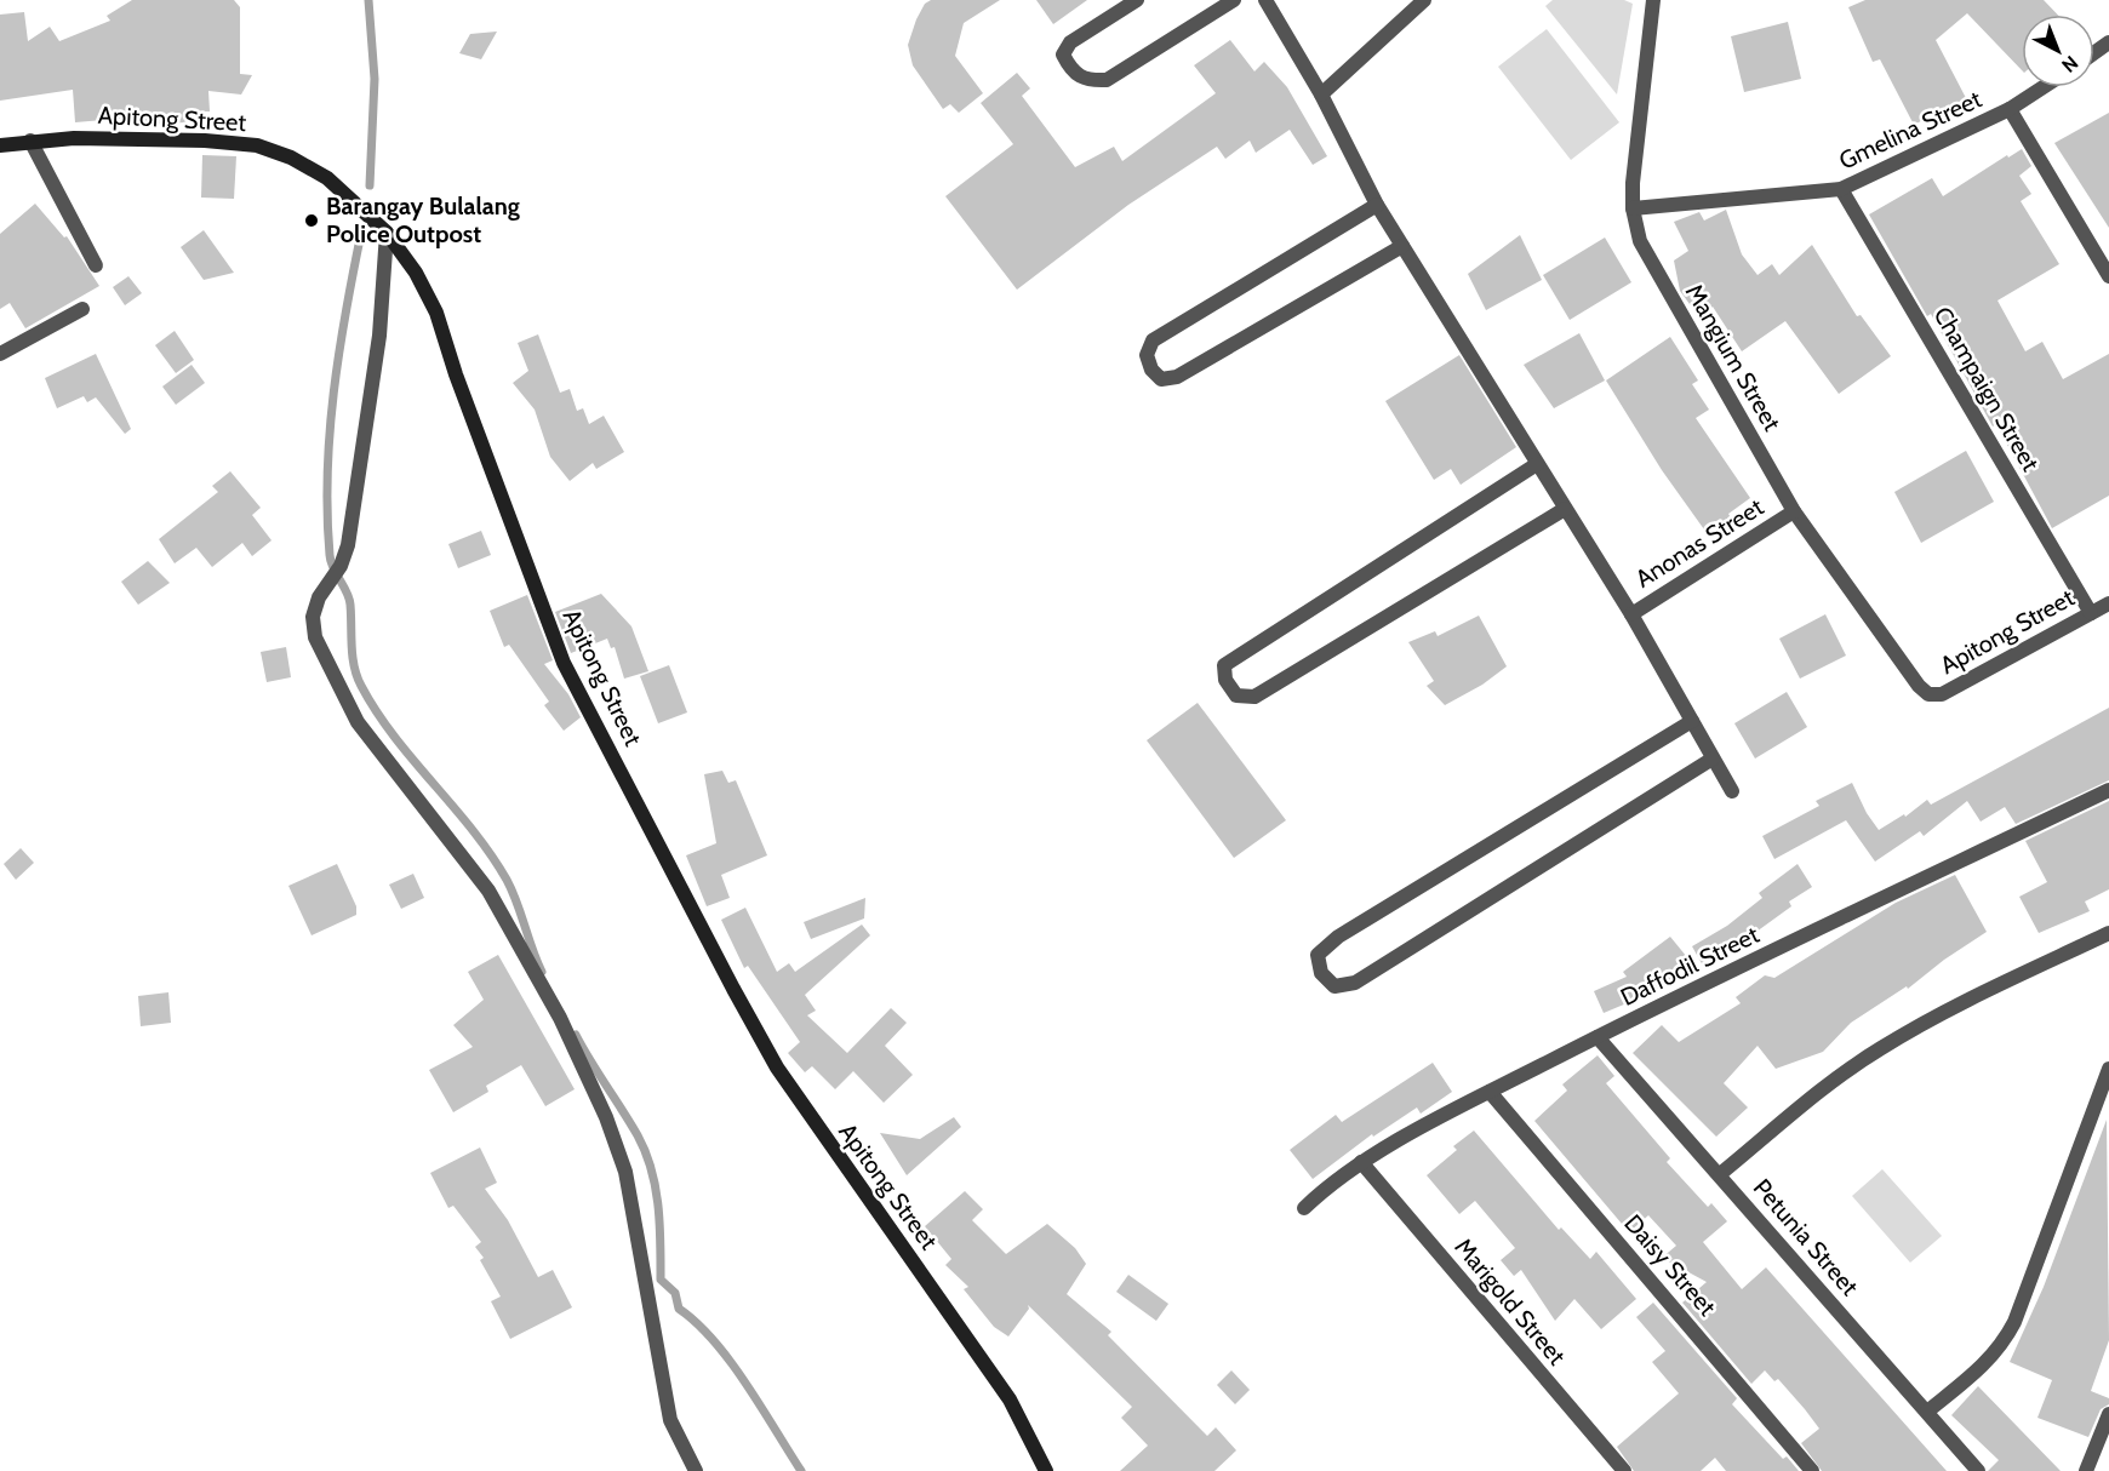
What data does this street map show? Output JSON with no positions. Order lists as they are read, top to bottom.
{
  "streets": {
    "street": [
      "Apitong Street",
      "Gmelina Street",
      "Mangium Street",
      "Champaign Street",
      "Anonas Street",
      "Daffodil Street",
      "Petunia Street",
      "Daisy Street",
      "Marigold Street"
    ]
  },
  "crossings": [
    ["Apitong Street", "Mangium Street"],
    ["Apitong Street", "Champaign Street"],
    ["Gmelina Street", "Mangium Street"],
    ["Gmelina Street", "Champaign Street"],
    ["Mangium Street", "Anonas Street"],
    ["Daffodil Street", "Petunia Street"],
    ["Daffodil Street", "Daisy Street"],
    ["Daffodil Street", "Marigold Street"]
  ],
  "places": ["Barangay Bulalang Police Outpost"],
  "north": "bottom right"
}
